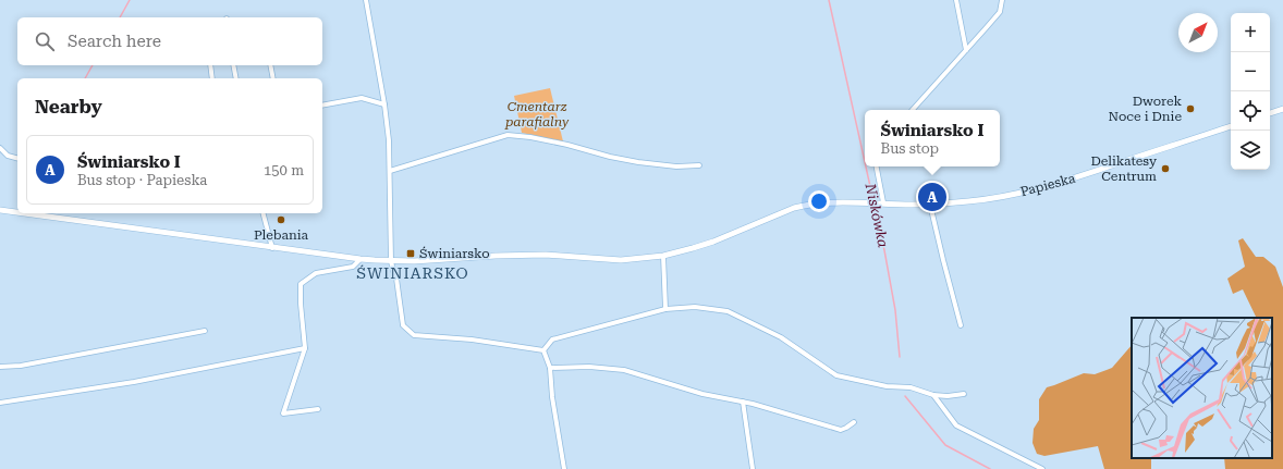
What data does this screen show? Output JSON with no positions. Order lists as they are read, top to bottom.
{
  "streets": {
    "street": ["Papieska"]
  },
  "districts": ["ŚWINIARSKO"],
  "water": ["Niskówka"],
  "parks": ["Cmentarz parafialny"],
  "places": {
    "other": ["Dworek Noce i Dnie", "Delikatesy Centrum", "Plebania"],
    "transit": ["Świniarsko"]
  },
  "north": "top right",
  "page": {
    "map_buttons": ["+", "−"],
    "search": "Search here",
    "heading": "Nearby",
    "popup": ["Świniarsko I", "Bus stop"],
    "list": [
      {
        "mark": "A",
        "name": "Świniarsko I",
        "note": "Bus stop · Papieska",
        "value": "150 m"
      }
    ],
    "pins": "A"
  }
}
